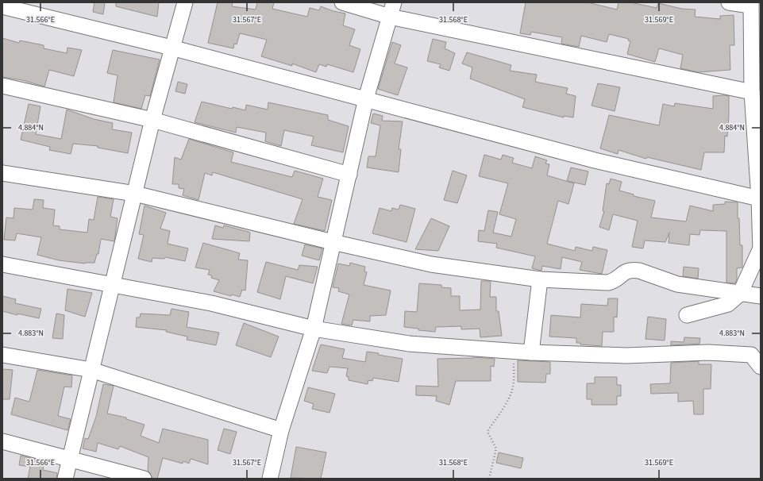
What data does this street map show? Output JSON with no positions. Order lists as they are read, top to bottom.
{
  "coordinates": [
    "31.566°E",
    "31.567°E",
    "31.568°E",
    "31.569°E",
    "4.884°N",
    "4.883°N"
  ]
}
